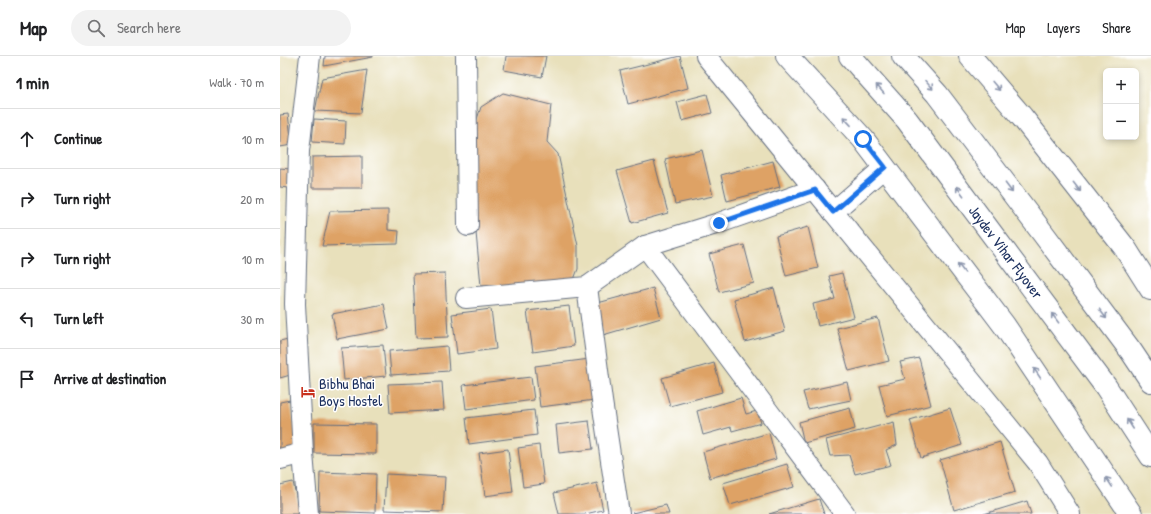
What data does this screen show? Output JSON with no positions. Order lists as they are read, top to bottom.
{
  "streets": {
    "main road": ["Jaydev Vihar Flyover"]
  },
  "places": {
    "hotel": ["Bibhu Bhai Boys Hostel"]
  },
  "page": {
    "header": "Map",
    "search": "Search here",
    "nav": ["Map", "Layers", "Share"],
    "heading": ["1 min", "Walk · 70 m"],
    "map_buttons": ["+", "−"],
    "list": [
      ["Continue", "10 m"],
      ["Turn right", "20 m"],
      ["Turn right", "10 m"],
      ["Turn left", "30 m"],
      "Arrive at destination"
    ]
  }
}
